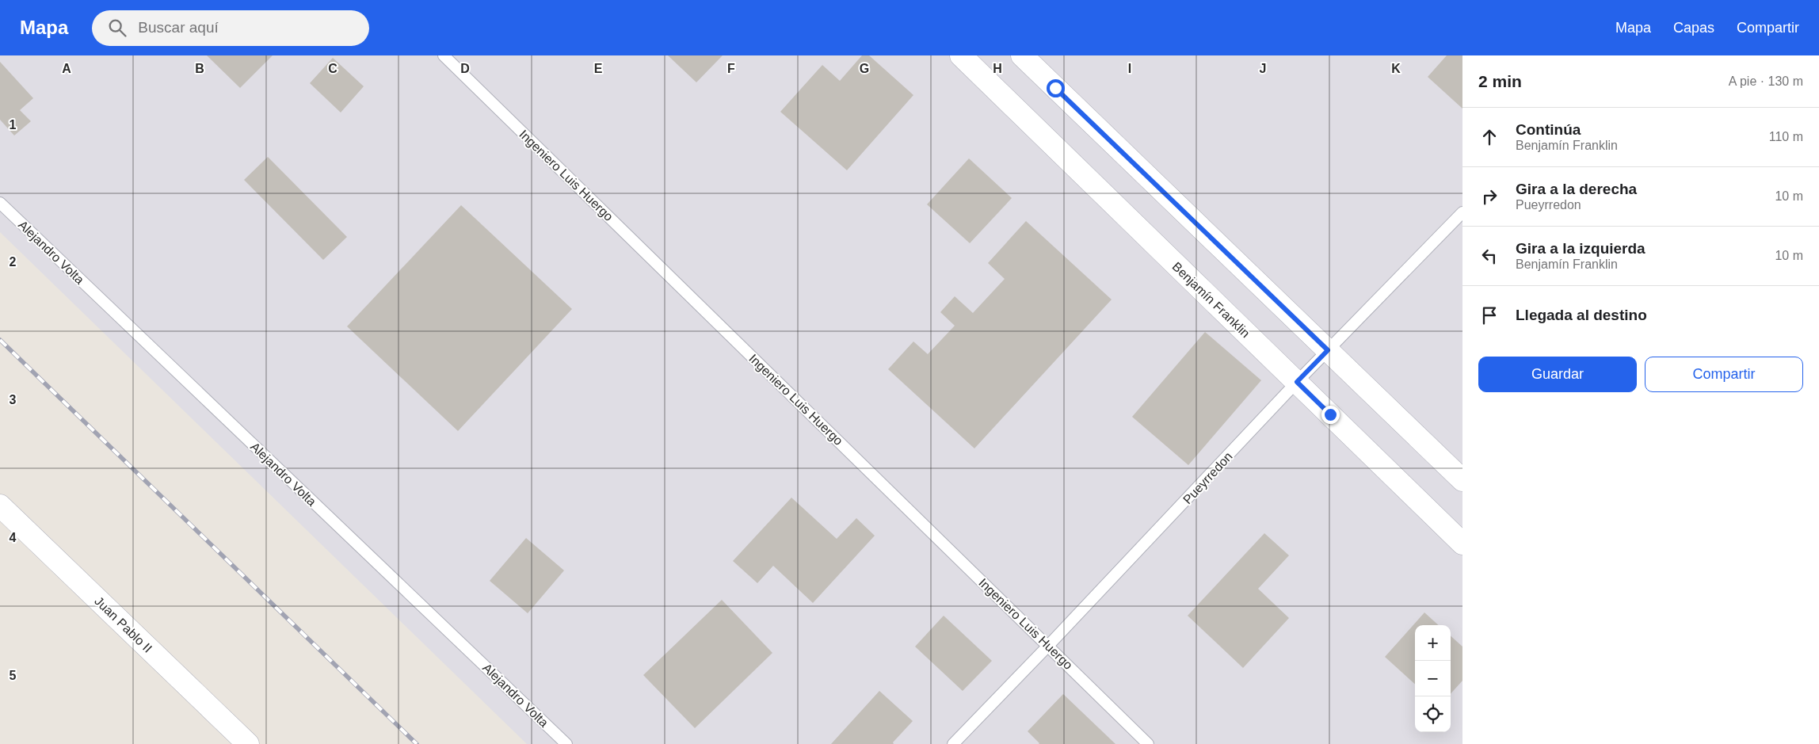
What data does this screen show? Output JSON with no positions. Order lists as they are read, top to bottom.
{
  "streets": {
    "street": ["Benjamín Franklin", "Juan Pablo II"],
    "lane": ["Ingeniero Luis Huergo", "Alejandro Volta", "Pueyrredon"]
  },
  "crossings": [
    ["Ingeniero Luis Huergo", "Pueyrredon"],
    ["Benjamín Franklin", "Pueyrredon"]
  ],
  "page": {
    "header": "Mapa",
    "search": "Buscar aquí",
    "nav": ["Mapa", "Capas", "Compartir"],
    "heading": ["2 min", "A pie · 130 m"],
    "list": [
      ["Continúa", "Benjamín Franklin", "110 m"],
      ["Gira a la derecha", "Pueyrredon", "10 m"],
      ["Gira a la izquierda", "Benjamín Franklin", "10 m"],
      "Llegada al destino"
    ],
    "buttons": ["Guardar", "Compartir"],
    "map_buttons": ["+", "−"]
  },
  "grid": {
    "columns": [
      "A",
      "B",
      "C",
      "D",
      "E",
      "F",
      "G",
      "H",
      "I",
      "J",
      "K"
    ],
    "rows": [
      "1",
      "2",
      "3",
      "4",
      "5"
    ]
  }
}
